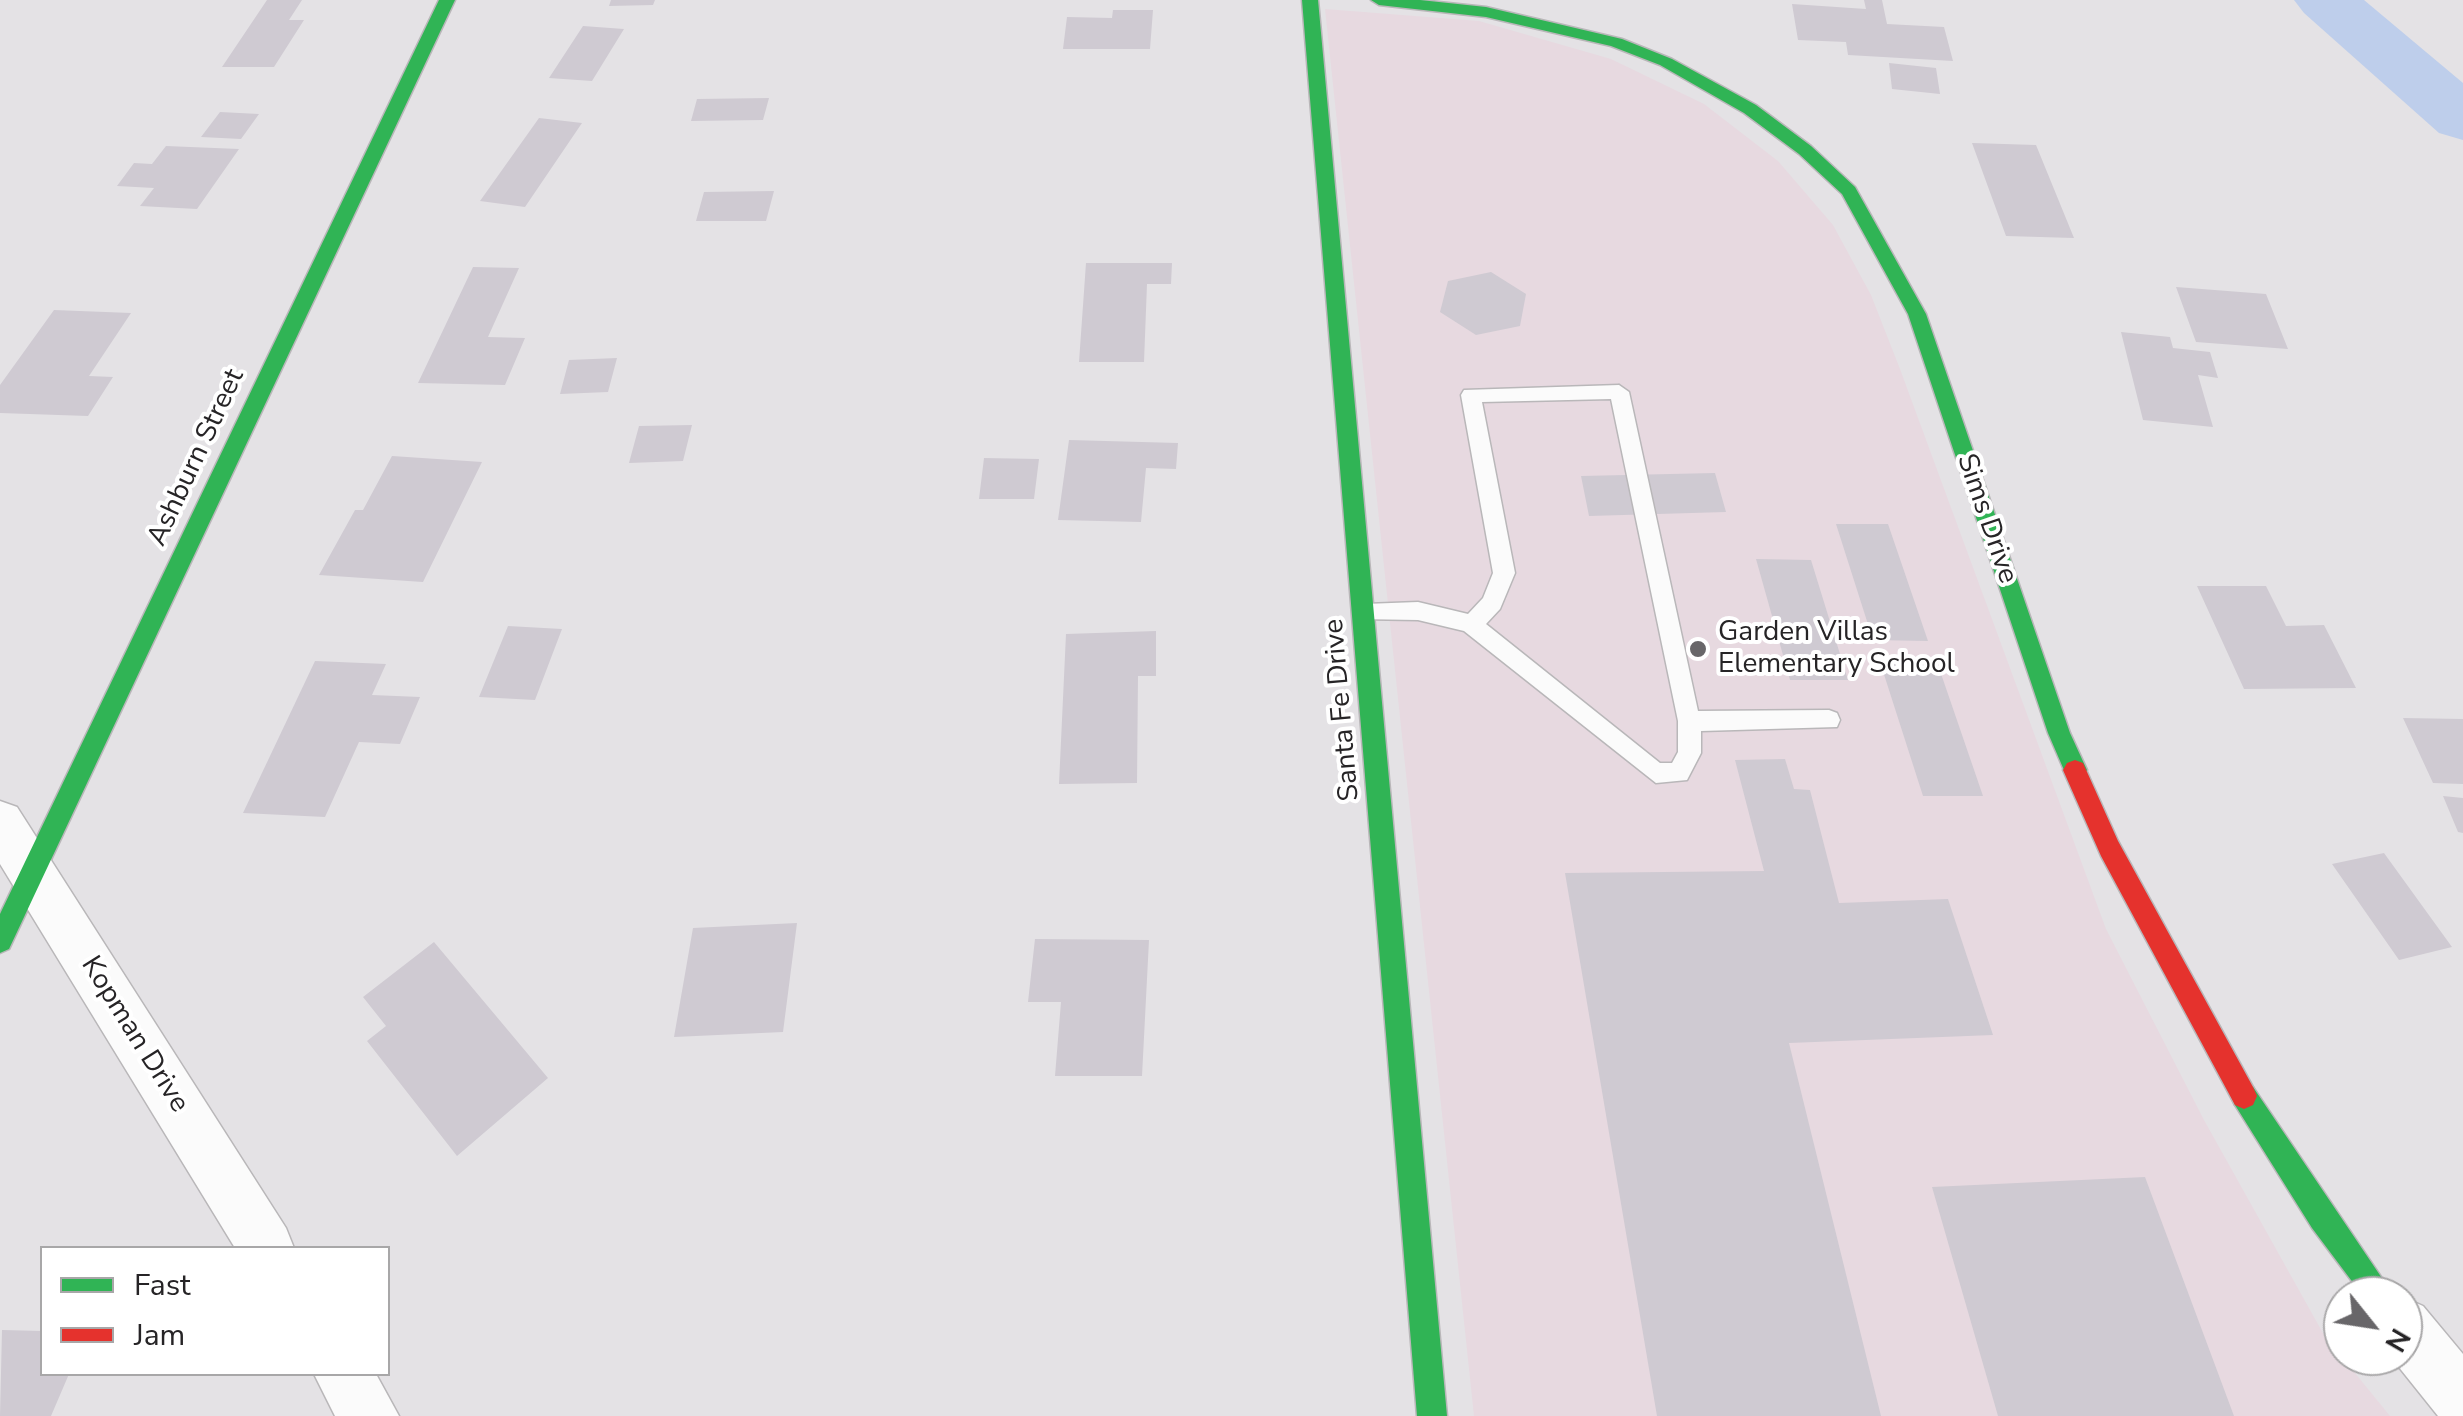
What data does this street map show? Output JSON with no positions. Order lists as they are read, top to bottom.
{
  "streets": {
    "street": [
      "Ashburn Street",
      "Sims Drive",
      "Santa Fe Drive",
      "Kopman Drive"
    ]
  },
  "crossings": [
    ["Ashburn Street", "Kopman Drive"]
  ],
  "places": ["Garden Villas Elementary School"],
  "legend": ["Fast", "Jam"],
  "north": "bottom right"
}
